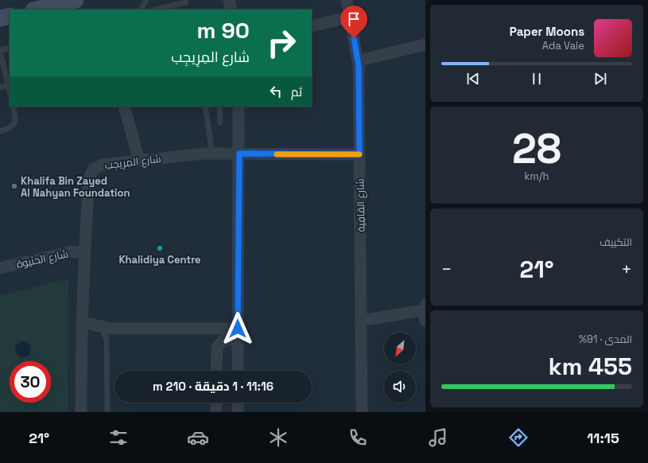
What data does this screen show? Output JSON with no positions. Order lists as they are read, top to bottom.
{
  "streets": {
    "street": ["شارع المِرِيجِب", "شارع القافِية", "شارع الحنَيوة"]
  },
  "crossings": [
    ["شارع المِرِيجِب", "شارع القافِية"],
    ["شارع المِرِيجِب", "شارع الحنَيوة"]
  ],
  "places": ["Khalifa Bin Zayed Al Nahyan Foundation", "Khalidiya Centre"],
  "north": "bottom left",
  "page": {
    "turn": ["90 m", "شارع المِرِيجِب"],
    "song": ["Paper Moons", "Ada Vale"],
    "then": "ثم",
    "tile": [
      ["28", "km/h"],
      "التكييف",
      ["المدى · 91%", "455 km"]
    ],
    "heat": ["−", "21°", "+"],
    "limit": "30",
    "trip": "11:16 · 1 دقيقة · 210 m",
    "tabs": ["11:15", "21°"]
  }
}
